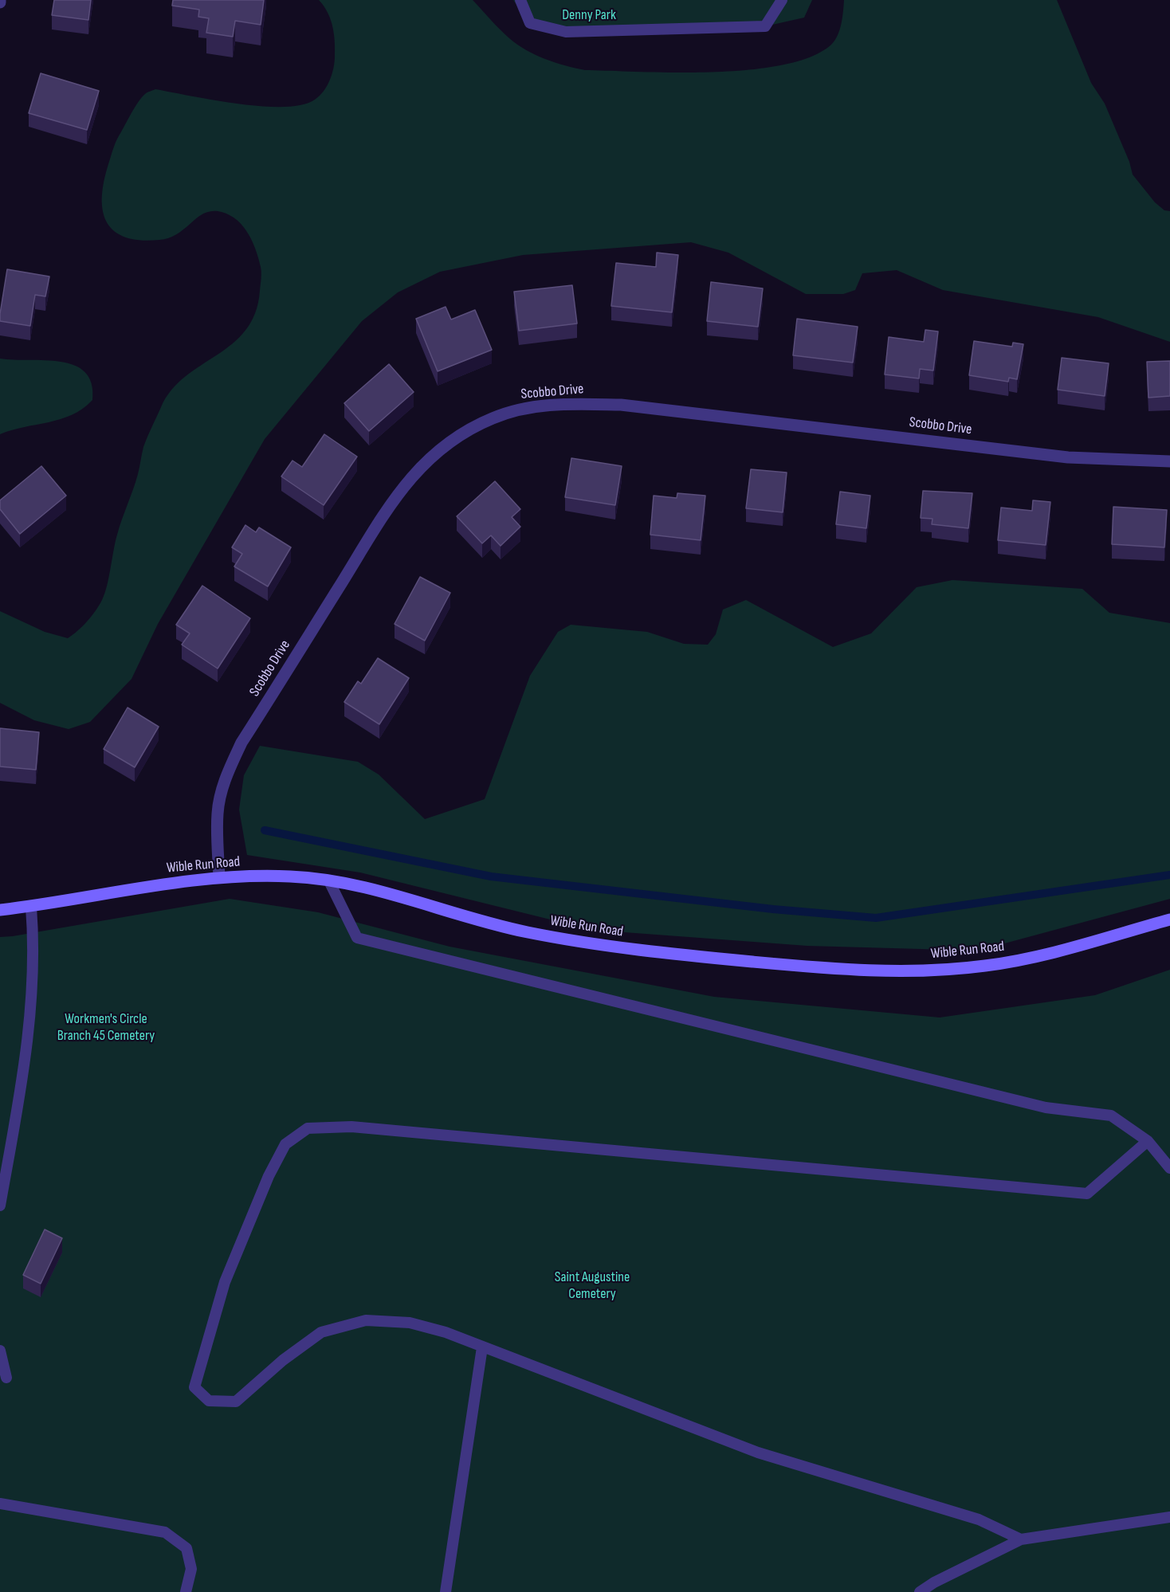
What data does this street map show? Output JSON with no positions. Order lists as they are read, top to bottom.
{
  "streets": {
    "street": ["Scobbo Drive", "Wible Run Road"]
  },
  "crossings": [
    ["Scobbo Drive", "Wible Run Road"]
  ],
  "parks": ["Denny Park", "Workmen's Circle Branch 45 Cemetery", "Saint Augustine Cemetery"]
}
